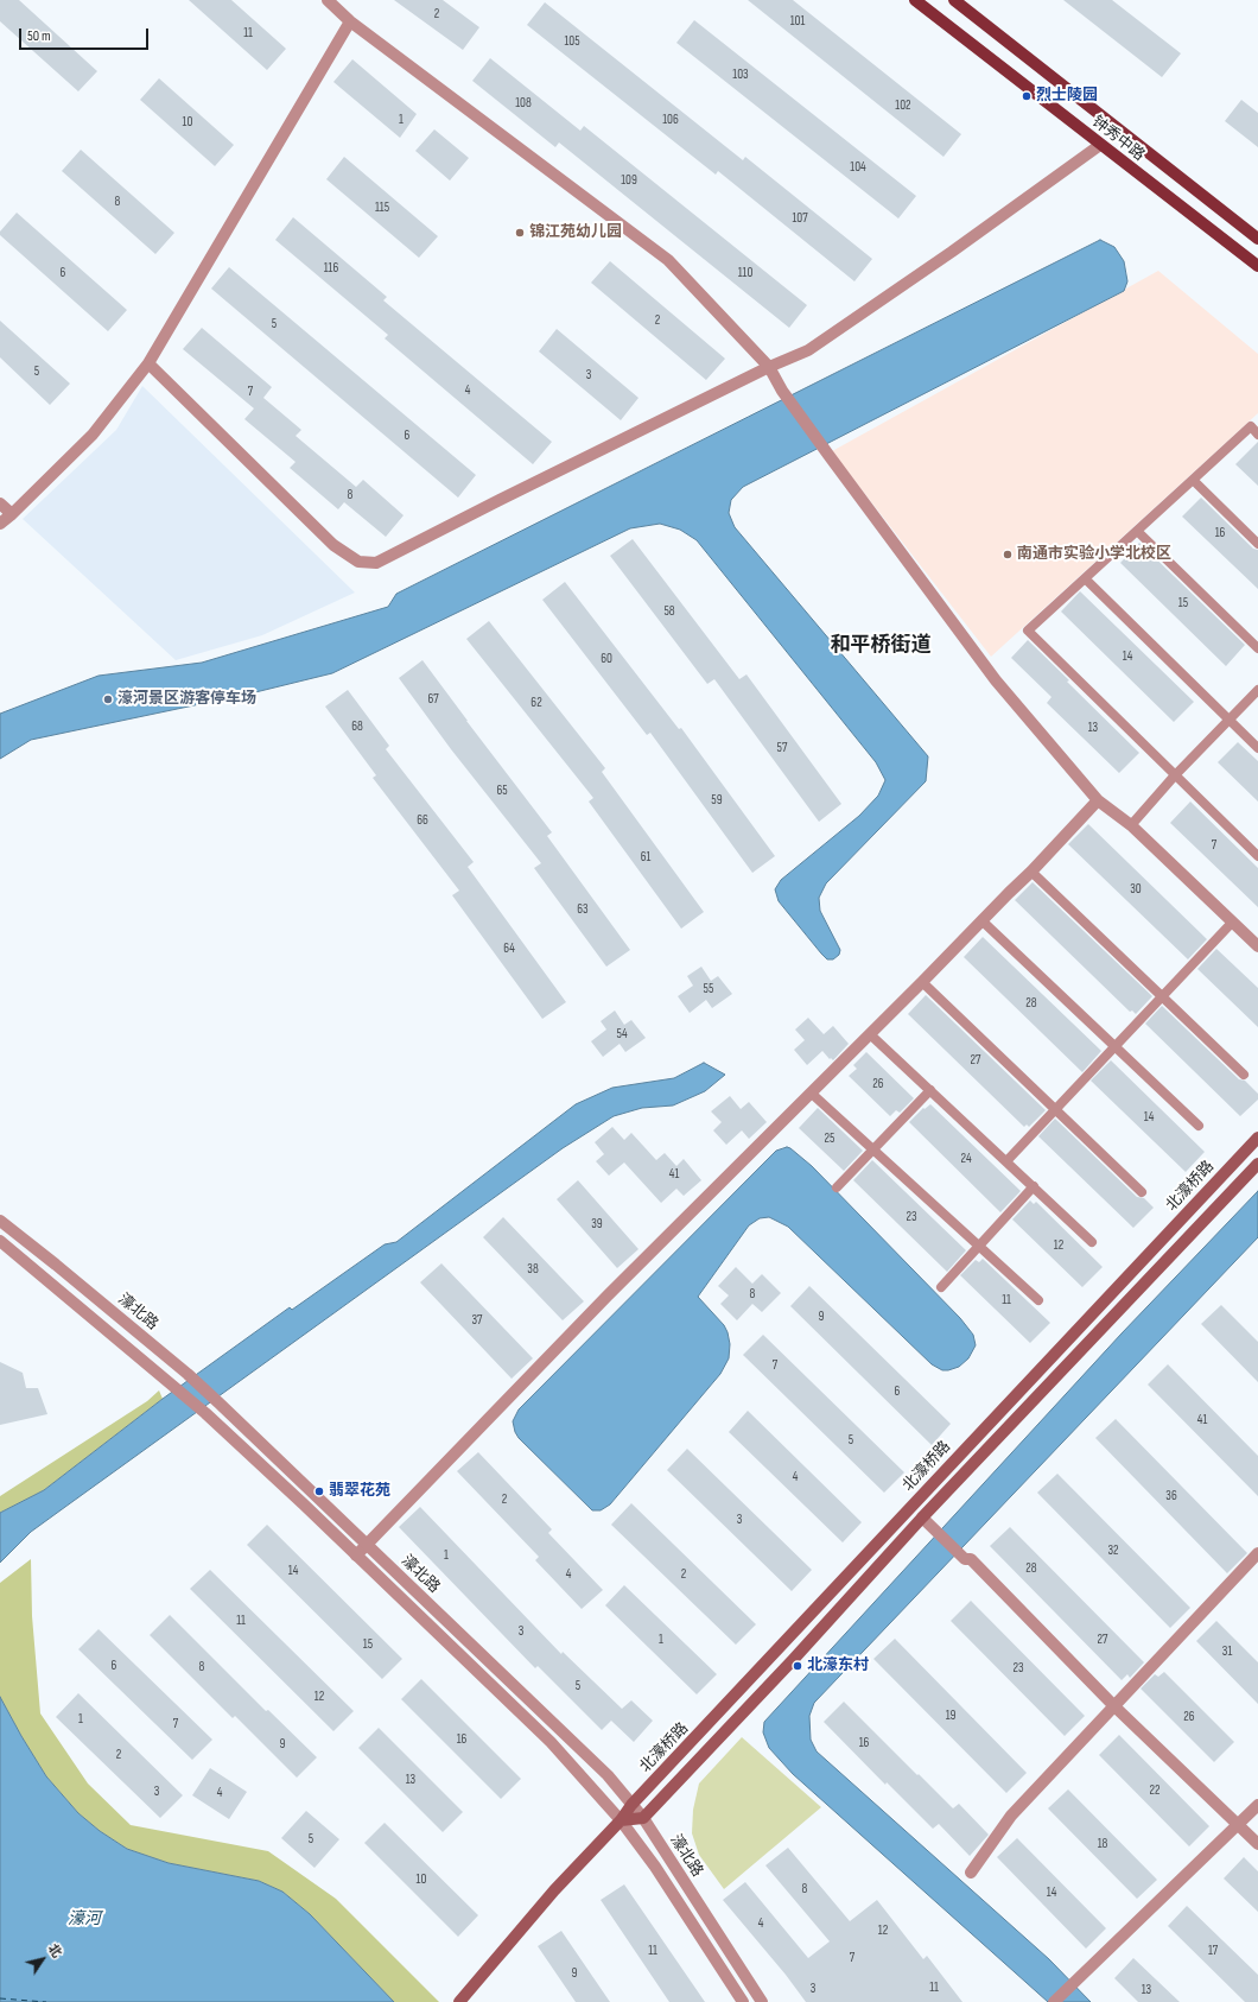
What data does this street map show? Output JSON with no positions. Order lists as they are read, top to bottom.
{
  "streets": {
    "main road": ["钟秀中路", "北濠桥路"],
    "street": ["濠北路"]
  },
  "crossings": [
    ["北濠桥路", "濠北路"]
  ],
  "districts": ["和平桥街道"],
  "water": ["濠河"],
  "places": [
    "烈士陵园",
    "锦江苑幼儿园",
    "南通市实验小学北校区",
    "濠河景区游客停车场",
    "翡翠花苑",
    "北濠东村"
  ],
  "house_numbers": [
    "2",
    "101",
    "11",
    "105",
    "103",
    "108",
    "102",
    "1",
    "106",
    "10",
    "104",
    "109",
    "8",
    "115",
    "107",
    "116",
    "6",
    "110",
    "2",
    "5",
    "5",
    "3",
    "4",
    "7",
    "6",
    "8",
    "16",
    "15",
    "58",
    "14",
    "60",
    "67",
    "62",
    "68",
    "13",
    "57",
    "65",
    "59",
    "66",
    "7",
    "61",
    "30",
    "63",
    "64",
    "55",
    "28",
    "54",
    "27",
    "26",
    "14",
    "25",
    "24",
    "41",
    "23",
    "39",
    "12",
    "38",
    "8",
    "11",
    "9",
    "37",
    "7",
    "6",
    "41",
    "5",
    "4",
    "36",
    "2",
    "3",
    "32",
    "1",
    "28",
    "14",
    "4",
    "2",
    "11",
    "3",
    "1",
    "27",
    "15",
    "31",
    "6",
    "8",
    "23",
    "5",
    "12",
    "19",
    "26",
    "1",
    "7",
    "16",
    "16",
    "9",
    "2",
    "13",
    "22",
    "3",
    "4",
    "5",
    "18",
    "10",
    "8",
    "14",
    "4",
    "12",
    "11",
    "17",
    "7",
    "9",
    "11",
    "3",
    "13"
  ],
  "scale_bar": "50 m",
  "north": "top right"
}
